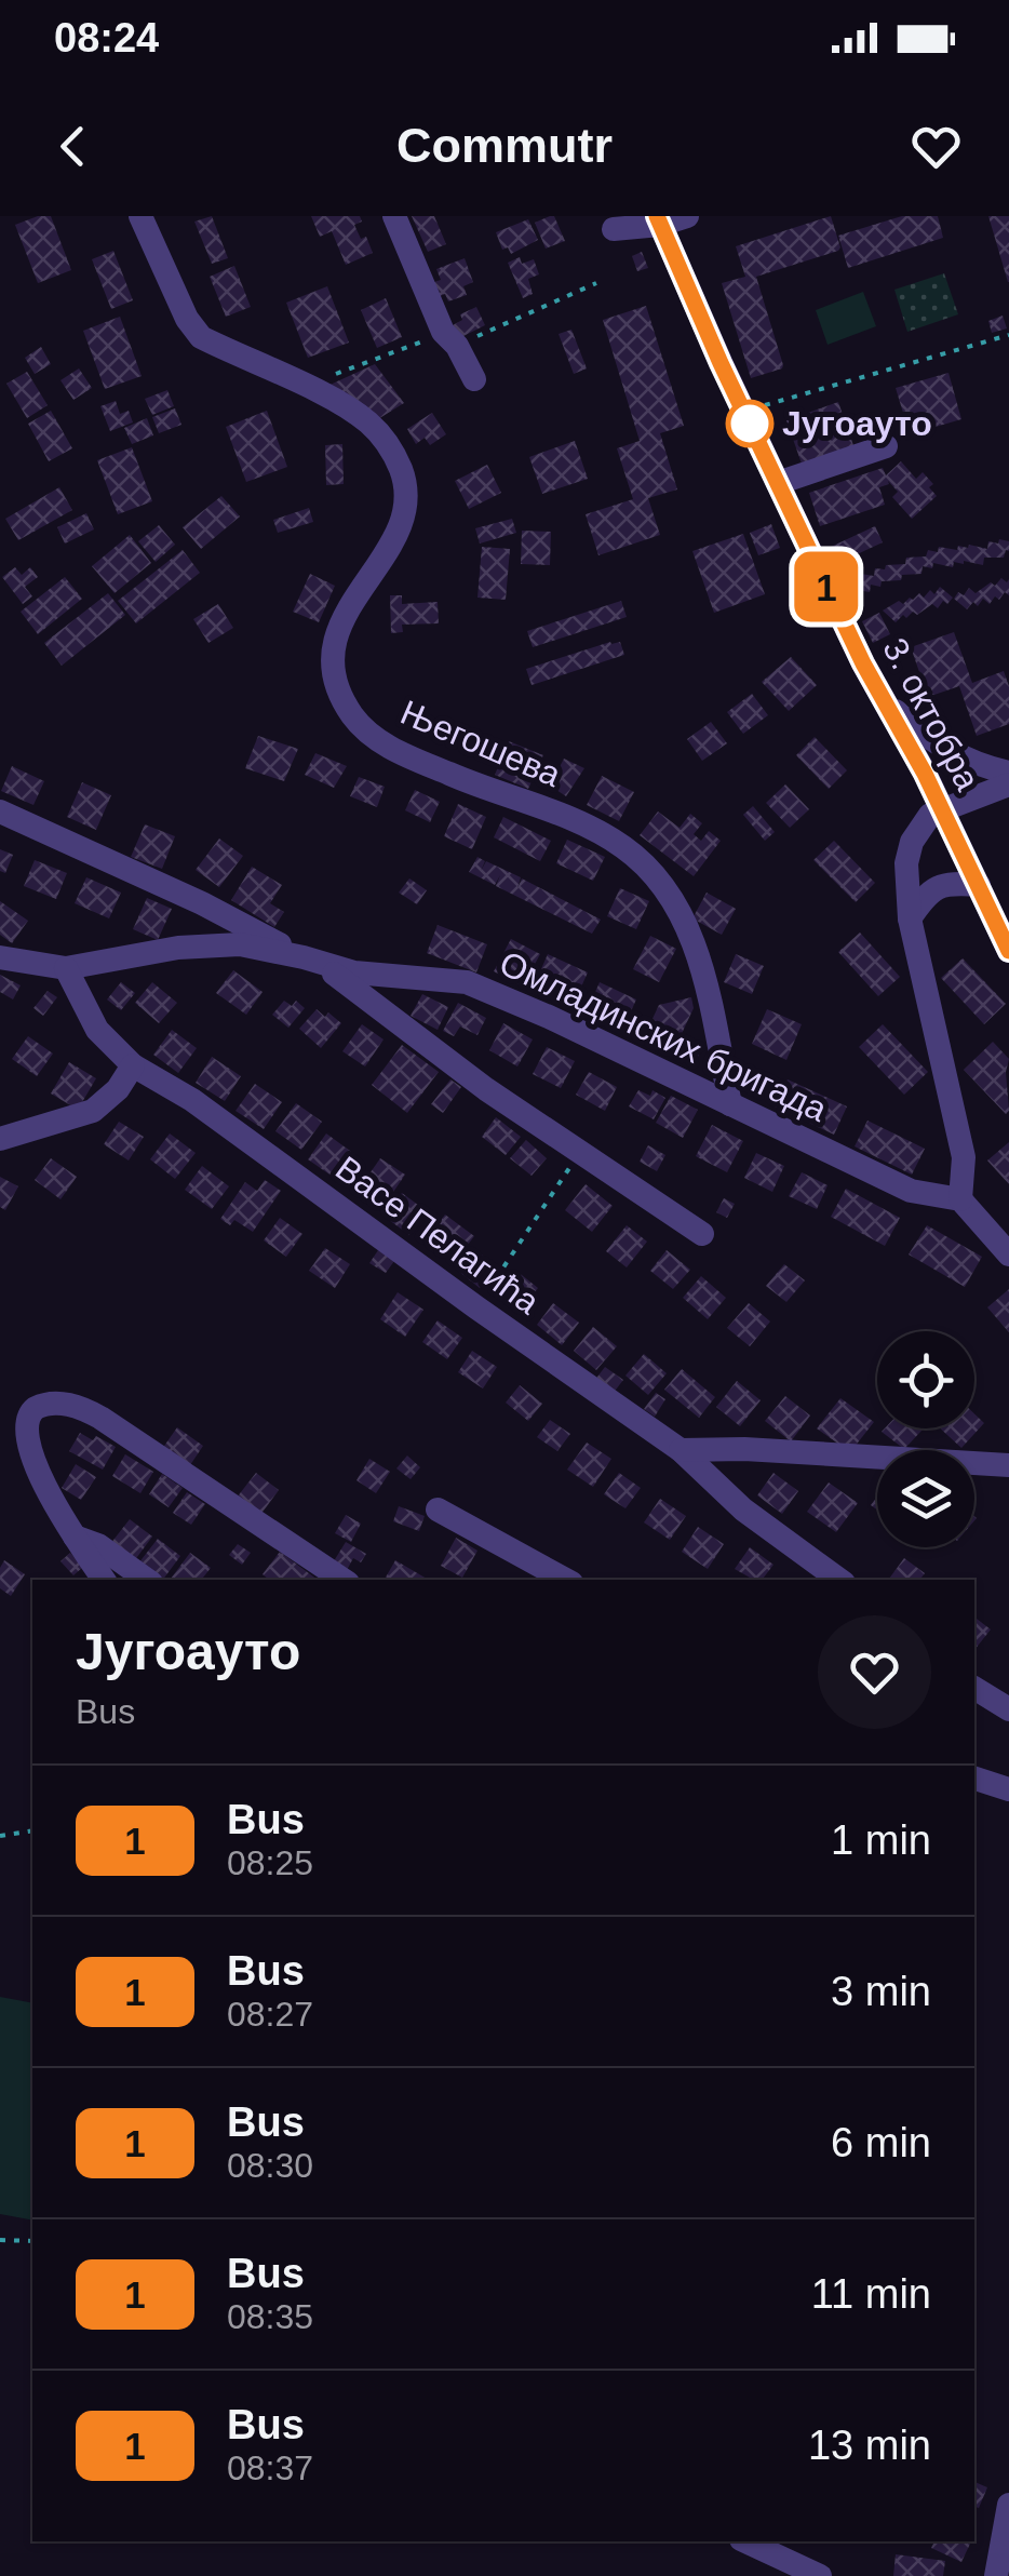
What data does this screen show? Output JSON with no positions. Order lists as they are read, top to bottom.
{
  "streets": {
    "street": [
      "3. октобра",
      "Његошева",
      "Омладинских бригада",
      "Васе Пелагића"
    ]
  },
  "crossings": [
    ["Његошева", "Омладинских бригада"],
    ["Омладинских бригада", "Васе Пелагића"]
  ],
  "places": ["Југоауто"],
  "lines": ["bus line 1"],
  "page": {
    "status": "08:24",
    "header": "Commutr",
    "on_map": "1",
    "heading": ["Југоауто", "Bus"],
    "list": [
      {
        "mark": "1",
        "name": "Bus",
        "note": "08:25",
        "value": "1 min"
      },
      {
        "mark": "1",
        "name": "Bus",
        "note": "08:27",
        "value": "3 min"
      },
      {
        "mark": "1",
        "name": "Bus",
        "note": "08:30",
        "value": "6 min"
      },
      {
        "mark": "1",
        "name": "Bus",
        "note": "08:35",
        "value": "11 min"
      },
      {
        "mark": "1",
        "name": "Bus",
        "note": "08:37",
        "value": "13 min"
      }
    ]
  }
}
